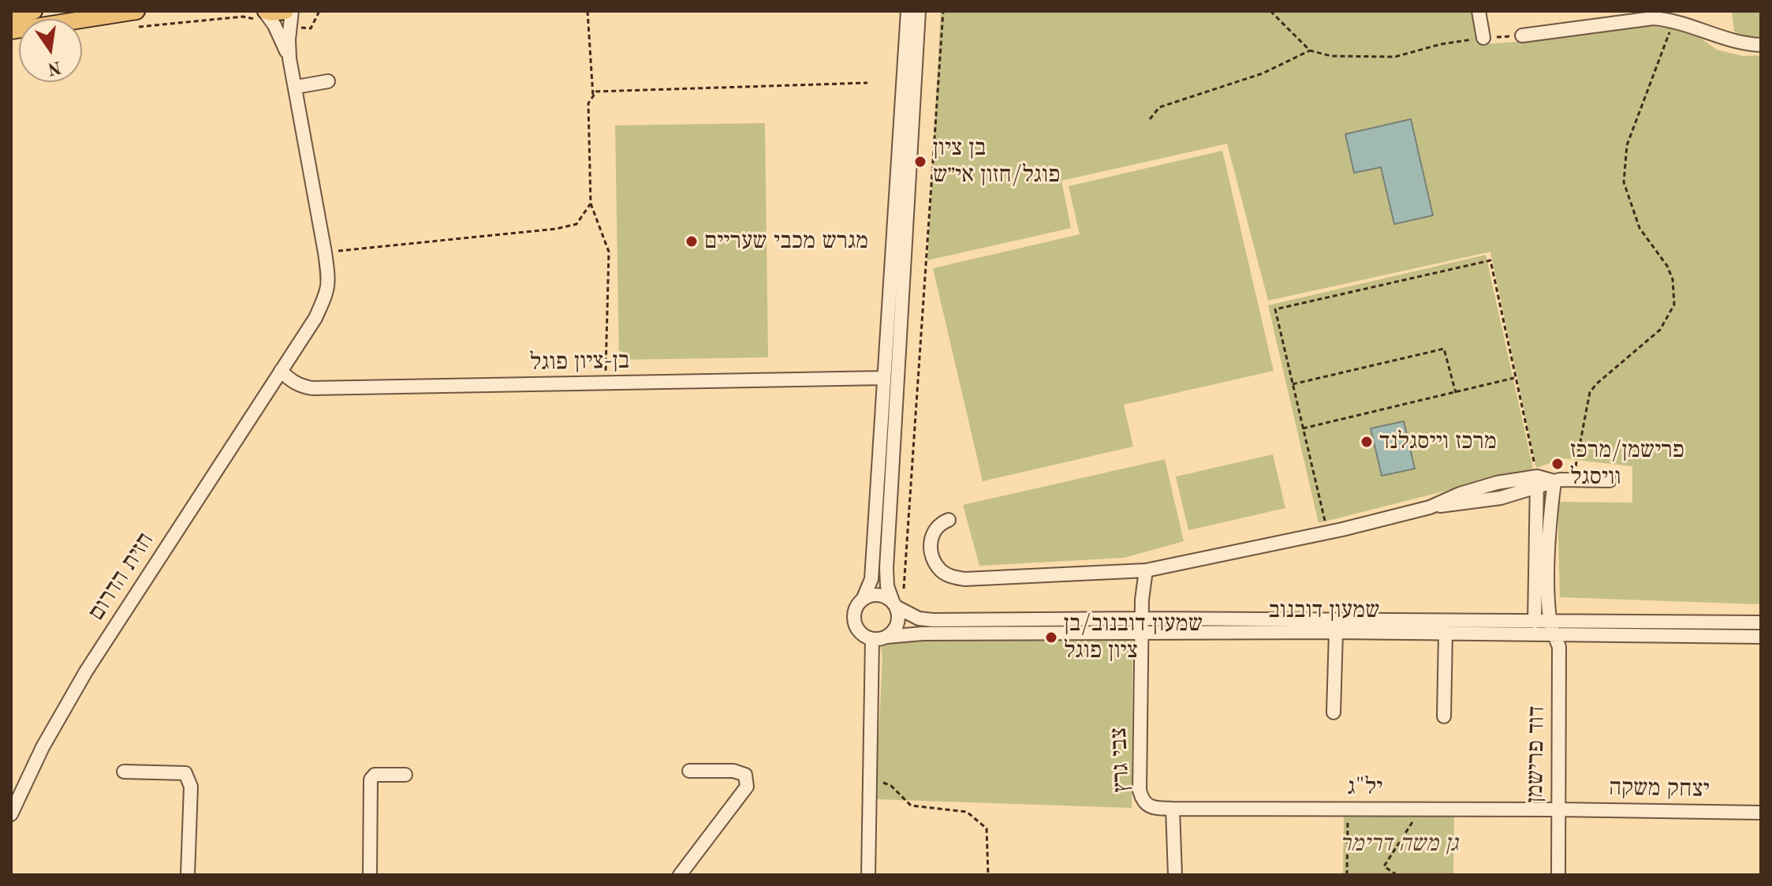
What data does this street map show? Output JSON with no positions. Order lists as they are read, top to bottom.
{
  "streets": {
    "street": [
      "בן-ציון פוגל",
      "חזית הדרום",
      "שמעון דובנוב",
      "דוד פרישמן",
      "צבי גרץ",
      "יל\"ג",
      "יצחק משקה"
    ]
  },
  "crossings": [
    ["בן-ציון פוגל", "חזית הדרום"],
    ["שמעון דובנוב", "דוד פרישמן"],
    ["שמעון דובנוב", "צבי גרץ"],
    ["דוד פרישמן", "יל\"ג"],
    ["דוד פרישמן", "יצחק משקה"],
    ["צבי גרץ", "יל\"ג"],
    ["יל\"ג", "יצחק משקה"]
  ],
  "parks": ["גן משה דרימר"],
  "places": [
    "בן ציון פוגל/חזון אי״ש",
    "מגרש מכבי שעריים",
    "מרכז וייסגלנד",
    "פרישמן/מרכז וויסגל",
    "שמעון דובנוב/בן ציון פוגל"
  ],
  "north": "bottom"
}
